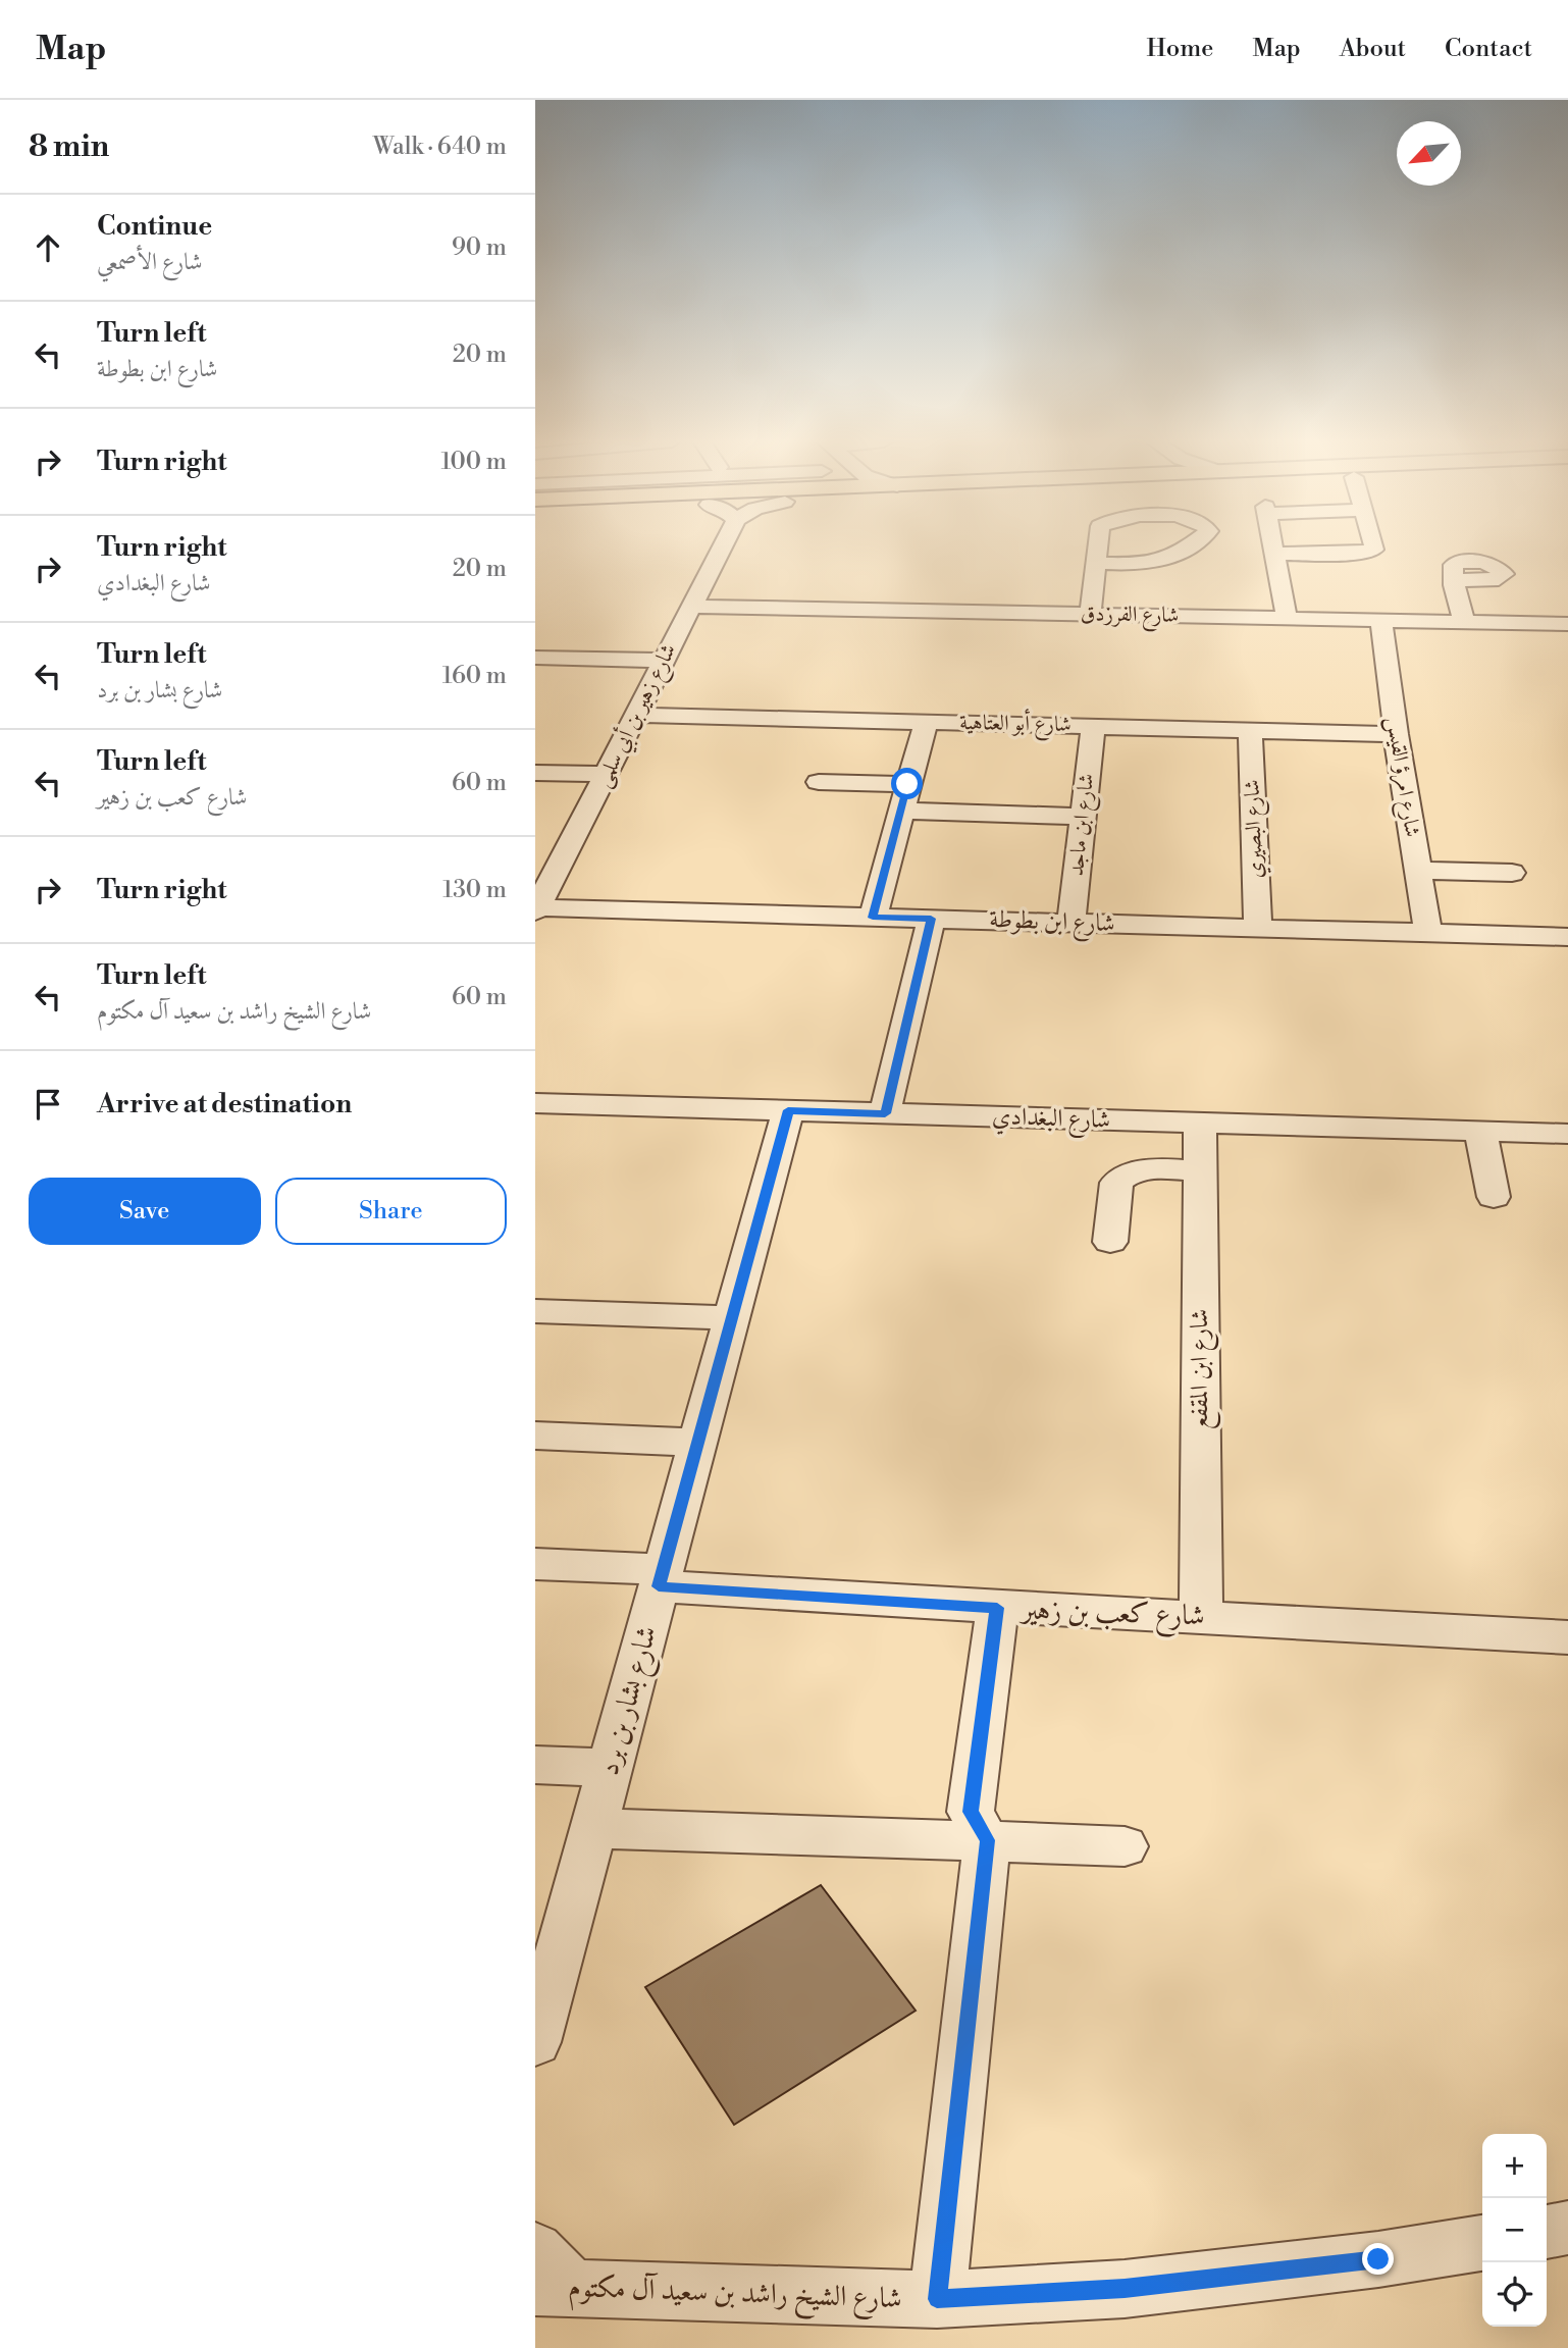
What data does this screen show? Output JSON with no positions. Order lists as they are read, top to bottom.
{
  "streets": {
    "street": [
      "شارع الفرزدق",
      "شارع زهير بن أبي سلمى",
      "شارع أبو العتاهية",
      "شارع امرؤ القيس",
      "شارع ابن ماجد",
      "شارع البصيري",
      "شارع ابن بطوطة",
      "شارع البغدادي",
      "شارع ابن المقفع",
      "شارع كعب بن زهير",
      "شارع بشار بن برد",
      "شارع الشيخ راشد بن سعيد آل مكتوم"
    ]
  },
  "crossings": [
    ["شارع الفرزدق", "شارع زهير بن أبي سلمى"],
    ["شارع الفرزدق", "شارع امرؤ القيس"],
    ["شارع زهير بن أبي سلمى", "شارع أبو العتاهية"],
    ["شارع زهير بن أبي سلمى", "شارع ابن بطوطة"],
    ["شارع أبو العتاهية", "شارع امرؤ القيس"],
    ["شارع أبو العتاهية", "شارع ابن ماجد"],
    ["شارع أبو العتاهية", "شارع البصيري"],
    ["شارع امرؤ القيس", "شارع ابن بطوطة"],
    ["شارع ابن ماجد", "شارع ابن بطوطة"],
    ["شارع البصيري", "شارع ابن بطوطة"],
    ["شارع البغدادي", "شارع ابن المقفع"],
    ["شارع البغدادي", "شارع بشار بن برد"],
    ["شارع ابن المقفع", "شارع كعب بن زهير"],
    ["شارع كعب بن زهير", "شارع بشار بن برد"]
  ],
  "north": "bottom left",
  "page": {
    "header": "Map",
    "nav": [
      "Home",
      "Map",
      "About",
      "Contact"
    ],
    "heading": ["8 min", "Walk · 640 m"],
    "list": [
      ["Continue", "شارع الأصمعي", "90 m"],
      ["Turn left", "شارع ابن بطوطة", "20 m"],
      ["Turn right", "100 m"],
      ["Turn right", "شارع البغدادي", "20 m"],
      ["Turn left", "شارع بشار بن برد", "160 m"],
      ["Turn left", "شارع كعب بن زهير", "60 m"],
      ["Turn right", "130 m"],
      ["Turn left", "شارع الشيخ راشد بن سعيد آل مكتوم", "60 m"],
      "Arrive at destination"
    ],
    "buttons": ["Save", "Share"],
    "map_buttons": ["+", "−"]
  }
}
